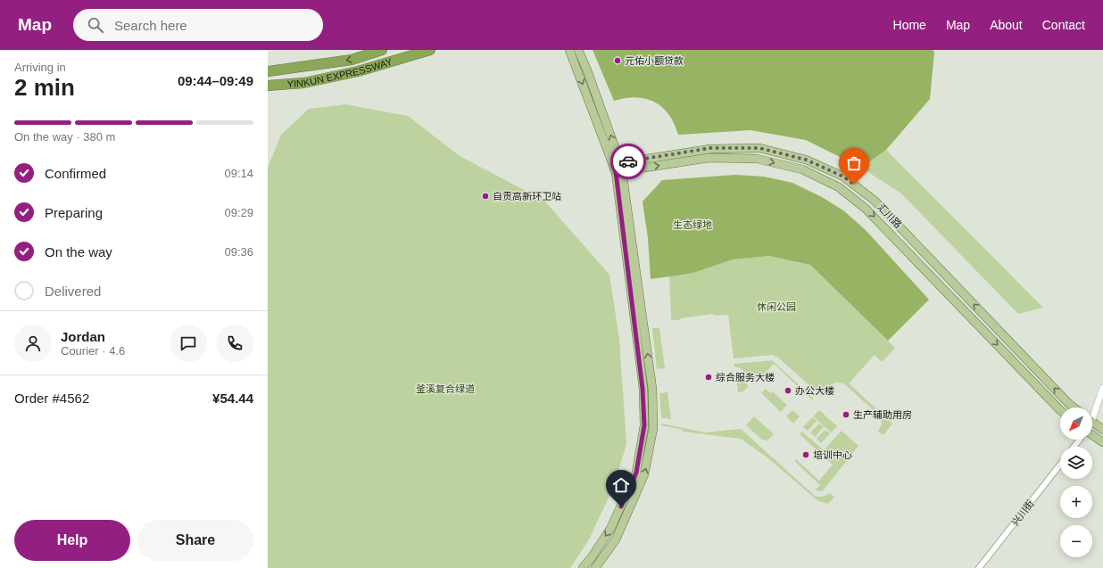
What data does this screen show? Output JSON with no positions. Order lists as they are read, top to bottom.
{
  "streets": {
    "highway": ["YINKUN EXPRESSWAY"],
    "main road": ["汇川路"],
    "street": ["兴川街"]
  },
  "parks": ["生态绿地", "休闲公园", "釜溪复合绿道"],
  "places": [
    "元佑小额贷款",
    "自贡高新环卫站",
    "综合服务大楼",
    "办公大楼",
    "生产辅助用房",
    "培训中心"
  ],
  "north": "bottom left",
  "page": {
    "header": "Map",
    "search": "Search here",
    "nav": [
      "Home",
      "Map",
      "About",
      "Contact"
    ],
    "heading": ["2 min", "Arriving in", "09:44–09:49"],
    "panel": [
      "Jordan",
      "Courier · 4.6",
      "Order #4562",
      "¥54.44"
    ],
    "bar": "On the way · 380 m",
    "list": [
      ["Confirmed", "09:14"],
      ["Preparing", "09:29"],
      ["On the way", "09:36"],
      "Delivered"
    ],
    "map_buttons": ["+", "−"],
    "buttons": ["Help", "Share"]
  }
}
